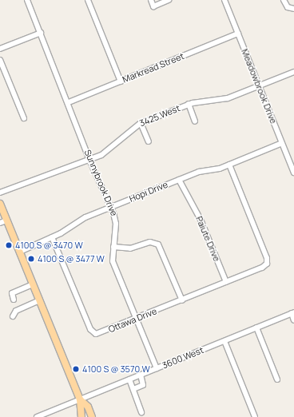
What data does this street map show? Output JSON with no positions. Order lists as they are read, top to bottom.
{
  "streets": {
    "street": [
      "Markread Street",
      "Meadowbrook Drive",
      "3425 West",
      "Sunnybrook Drive",
      "Hopi Drive",
      "Paiute Drive",
      "Ottawa Drive",
      "3600 West"
    ]
  },
  "crossings": [
    ["Markread Street", "Meadowbrook Drive"],
    ["Markread Street", "Sunnybrook Drive"],
    ["Meadowbrook Drive", "3425 West"],
    ["Meadowbrook Drive", "Hopi Drive"],
    ["3425 West", "Sunnybrook Drive"],
    ["Sunnybrook Drive", "Hopi Drive"],
    ["Sunnybrook Drive", "Ottawa Drive"],
    ["Sunnybrook Drive", "3600 West"],
    ["Hopi Drive", "Paiute Drive"],
    ["Hopi Drive", "Ottawa Drive"],
    ["Paiute Drive", "Ottawa Drive"]
  ],
  "places": ["4100 S @ 3470 W", "4100 S @ 3477 W", "4100 S @ 3570 W"]
}
